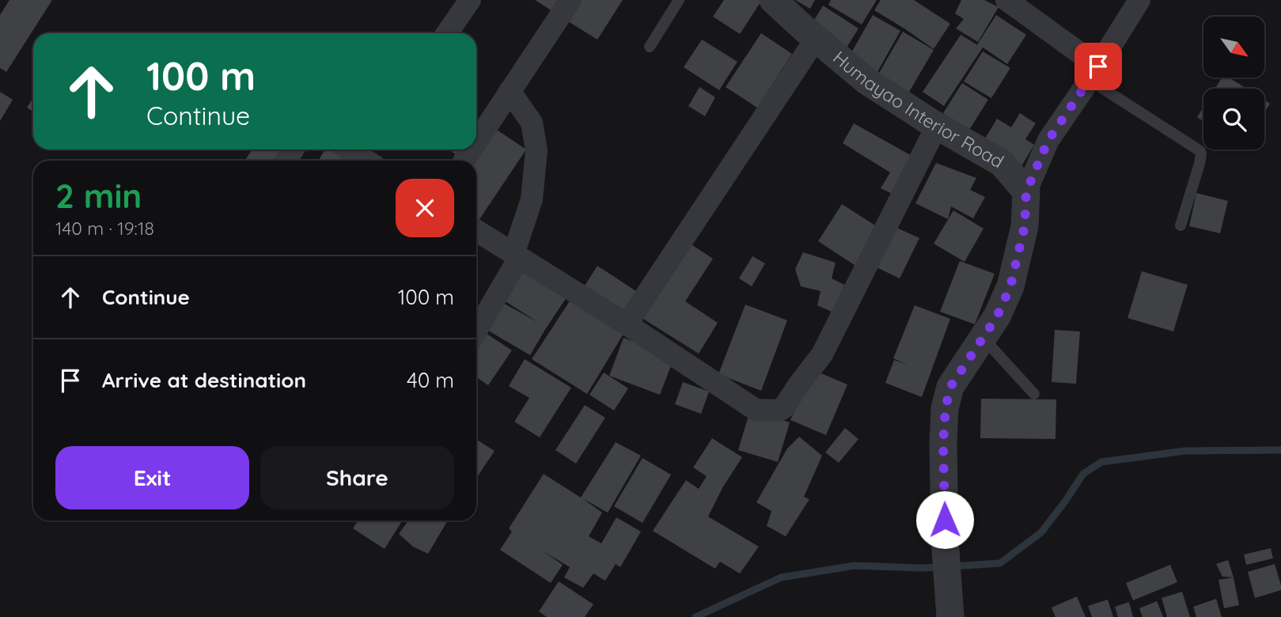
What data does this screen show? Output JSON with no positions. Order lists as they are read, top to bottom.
{
  "streets": {
    "street": ["Humayao Interior Road"]
  },
  "north": "bottom right",
  "page": {
    "turn": ["100 m", "Continue"],
    "heading": ["2 min", "140 m · 19:18"],
    "list": [
      {
        "name": "Continue",
        "value": "100 m"
      },
      {
        "name": "Arrive at destination",
        "value": "40 m"
      }
    ],
    "buttons": ["Exit", "Share"]
  }
}
